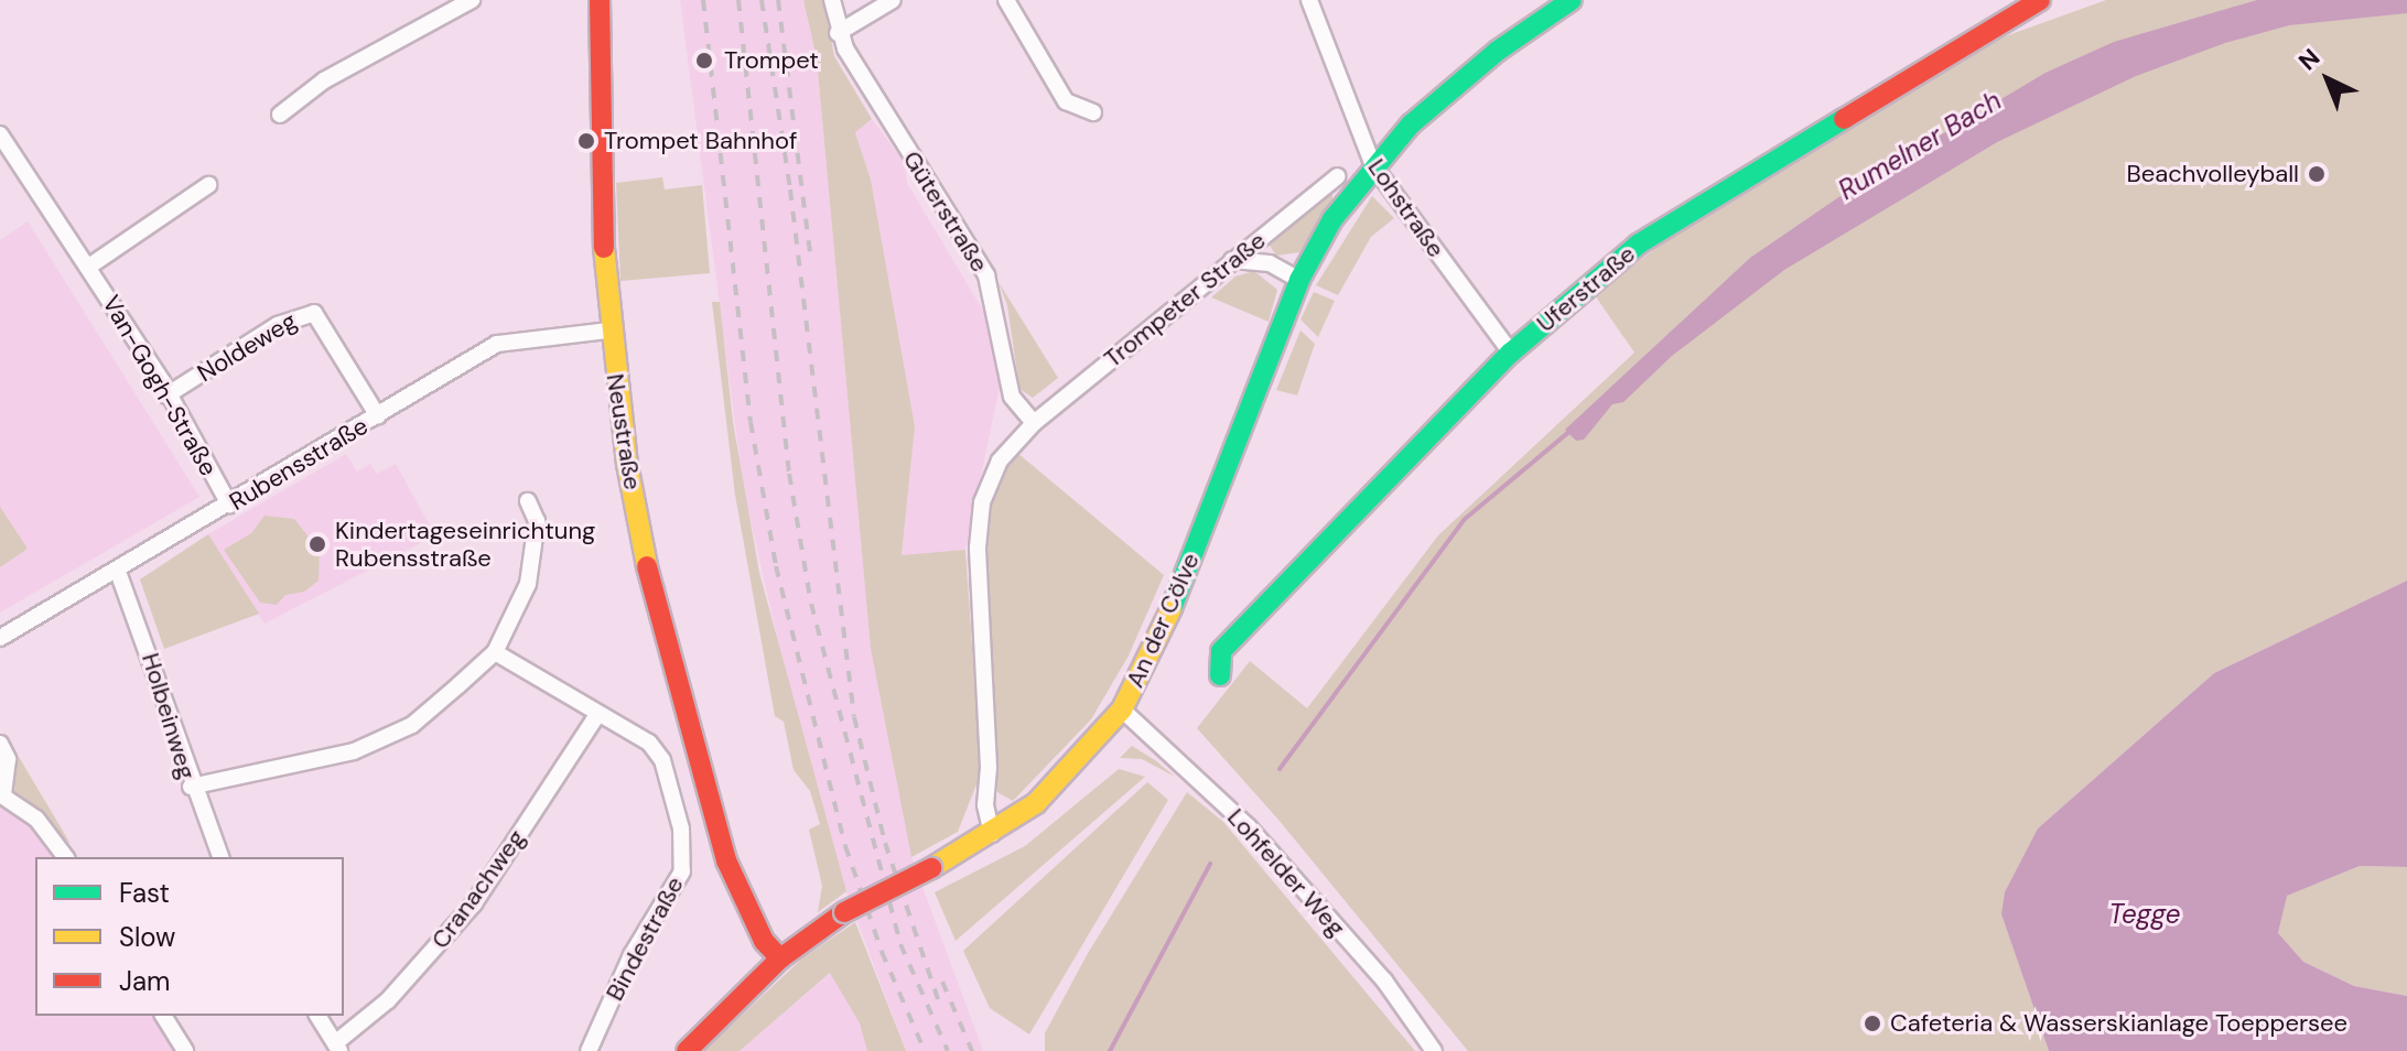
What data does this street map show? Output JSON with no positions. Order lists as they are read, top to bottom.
{
  "streets": {
    "street": [
      "Lohstraße",
      "Güterstraße",
      "Uferstraße",
      "Trompeter Straße",
      "Noldeweg",
      "Van-Gogh-Straße",
      "Neustraße",
      "Rubensstraße",
      "An der Cölve",
      "Holbeinweg",
      "Lohfelder Weg",
      "Cranachweg",
      "Bindestraße"
    ]
  },
  "crossings": [
    ["Lohstraße", "Uferstraße"],
    ["Lohstraße", "An der Cölve"],
    ["Güterstraße", "Trompeter Straße"],
    ["Noldeweg", "Van-Gogh-Straße"],
    ["Noldeweg", "Rubensstraße"],
    ["Van-Gogh-Straße", "Rubensstraße"],
    ["Neustraße", "Rubensstraße"],
    ["Neustraße", "An der Cölve"],
    ["Rubensstraße", "Holbeinweg"],
    ["An der Cölve", "Lohfelder Weg"],
    ["Cranachweg", "Bindestraße"]
  ],
  "water": ["Rumelner Bach", "Tegge"],
  "places": [
    "Trompet",
    "Trompet Bahnhof",
    "Beachvolleyball",
    "Kindertageseinrichtung Rubensstraße",
    "Cafeteria & Wasserskianlage Toeppersee"
  ],
  "legend": ["Fast", "Slow", "Jam"],
  "north": "top left"
}
